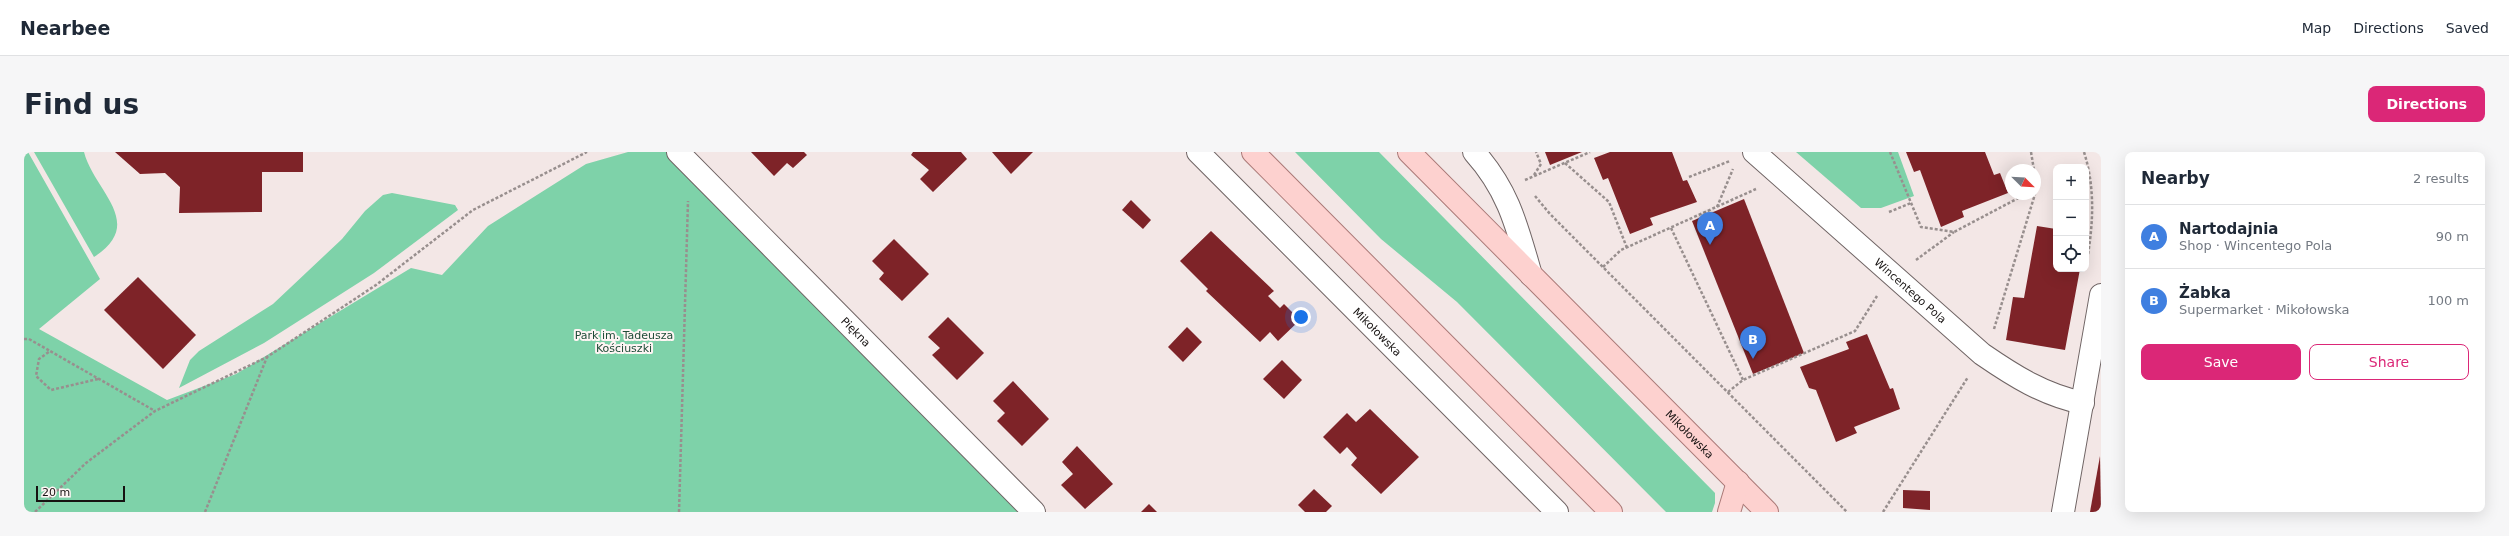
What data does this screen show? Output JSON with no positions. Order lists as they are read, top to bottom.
{
  "streets": {
    "main road": ["Mikołowska"],
    "street": ["Wincentego Pola", "Piękna"]
  },
  "parks": ["Park im. Tadeusza Kościuszki"],
  "scale_bar": "20 m",
  "north": "bottom right",
  "page": {
    "header": "Nearbee",
    "nav": ["Map", "Directions", "Saved"],
    "buttons": [
      "Directions",
      ["Save", "Share"]
    ],
    "title": "Find us",
    "heading": ["Nearby", "2 results"],
    "map_buttons": ["+", "−"],
    "list": [
      {
        "mark": "A",
        "name": "Nartodajnia",
        "note": "Shop · Wincentego Pola",
        "value": "90 m"
      },
      {
        "mark": "B",
        "name": "Żabka",
        "note": "Supermarket · Mikołowska",
        "value": "100 m"
      }
    ],
    "pins": ["A", "B"],
    "scale": "20 m"
  }
}
